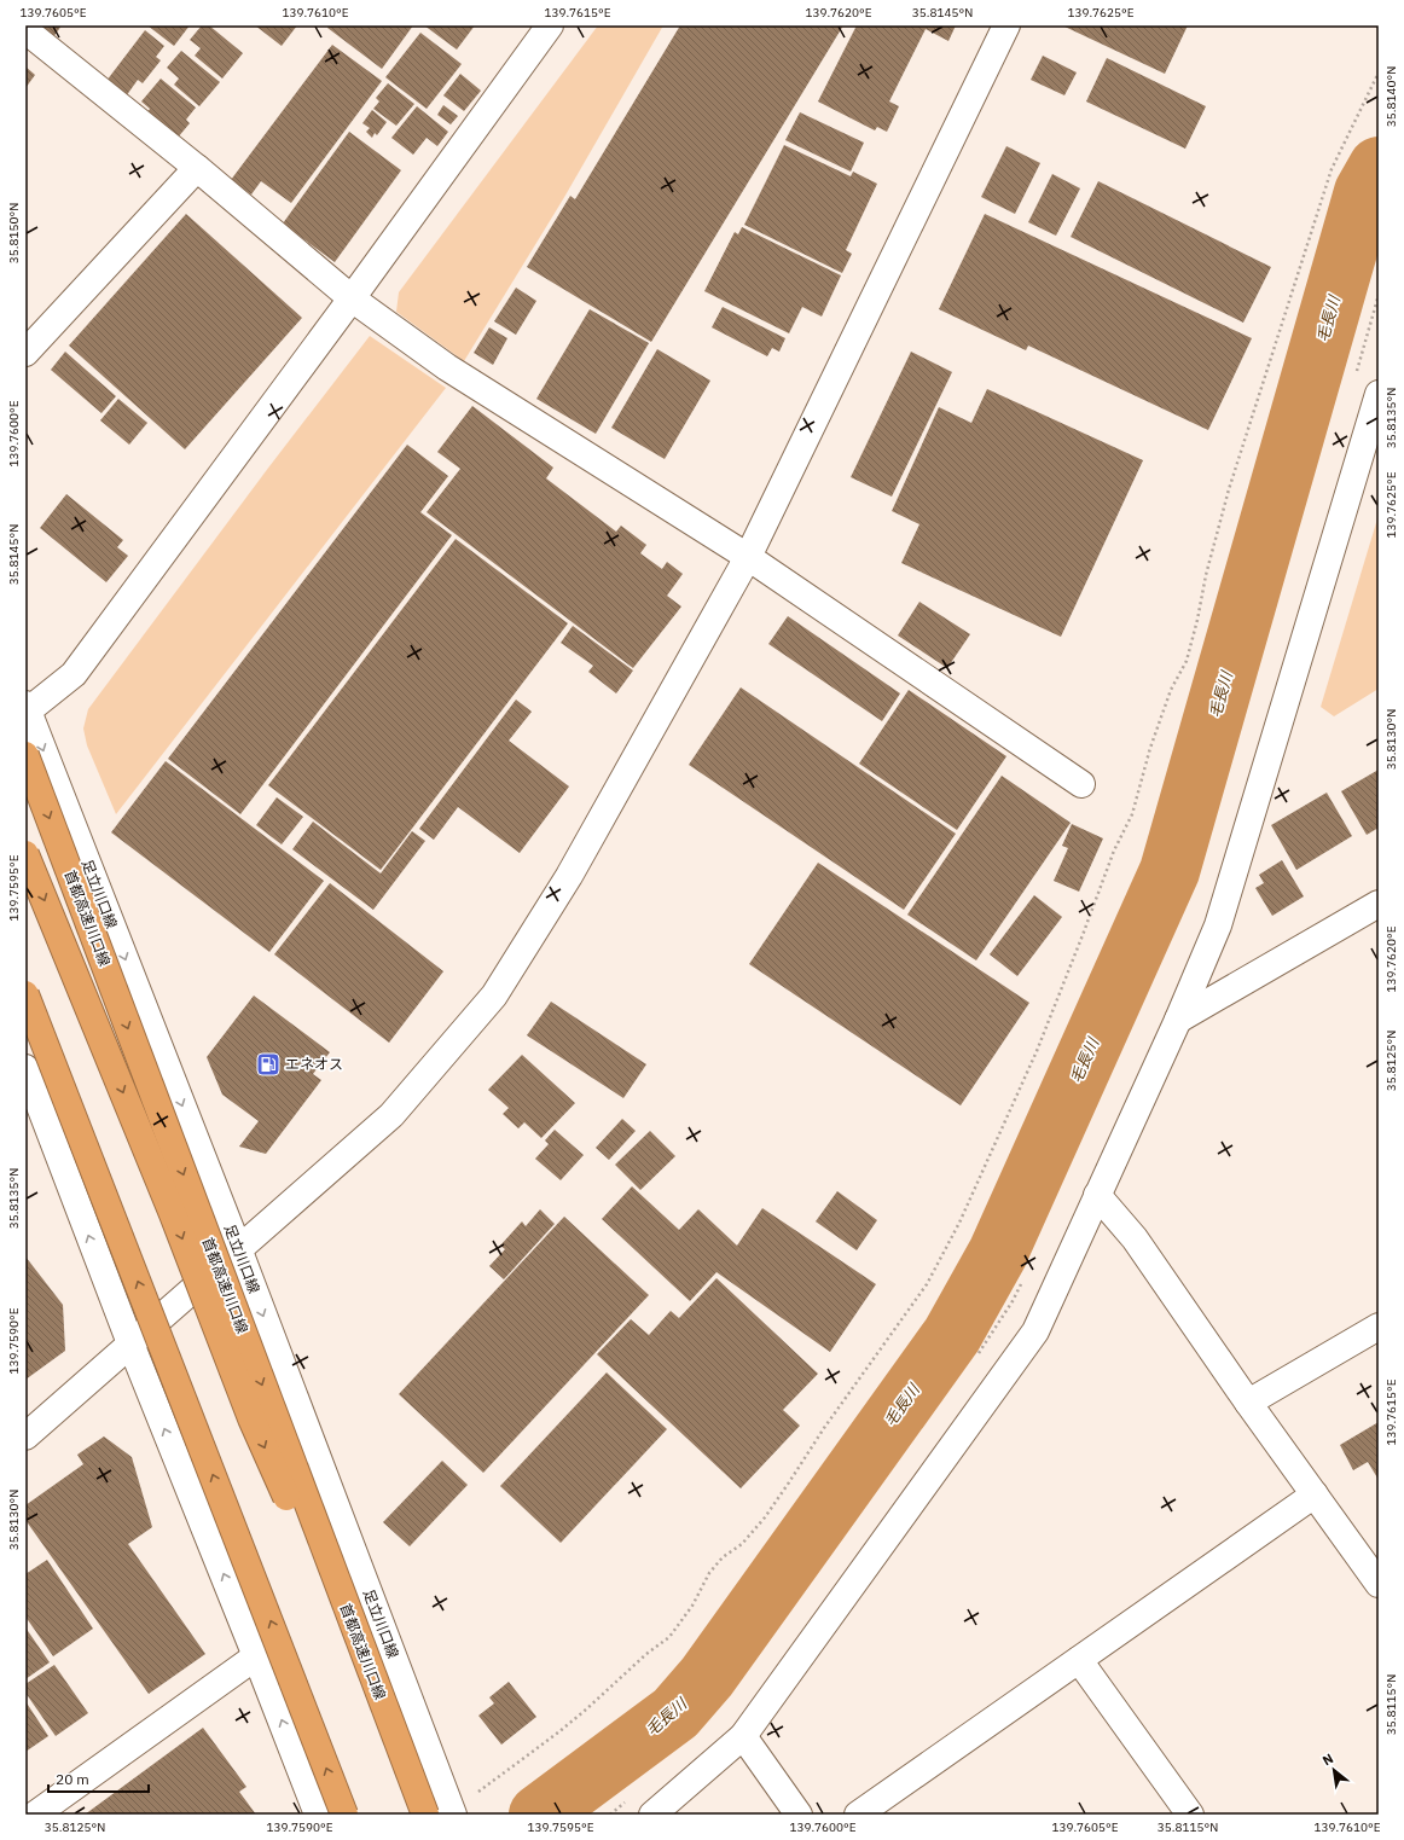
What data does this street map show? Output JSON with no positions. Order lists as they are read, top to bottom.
{
  "streets": {
    "highway": ["首都高速川口線"],
    "street": ["足立川口線"]
  },
  "water": ["毛長川"],
  "places": {
    "fuel station": ["エネオス"]
  },
  "scale_bar": "20 m",
  "north": "top left",
  "coordinates": [
    "139.7605°E",
    "139.7610°E",
    "139.7615°E",
    "139.7620°E",
    "35.8145°N",
    "139.7625°E",
    "35.8140°N",
    "35.8150°N",
    "35.8135°N",
    "139.7600°E",
    "35.8130°N",
    "139.7595°E",
    "35.8125°N",
    "139.7590°E",
    "35.8115°N"
  ]
}
